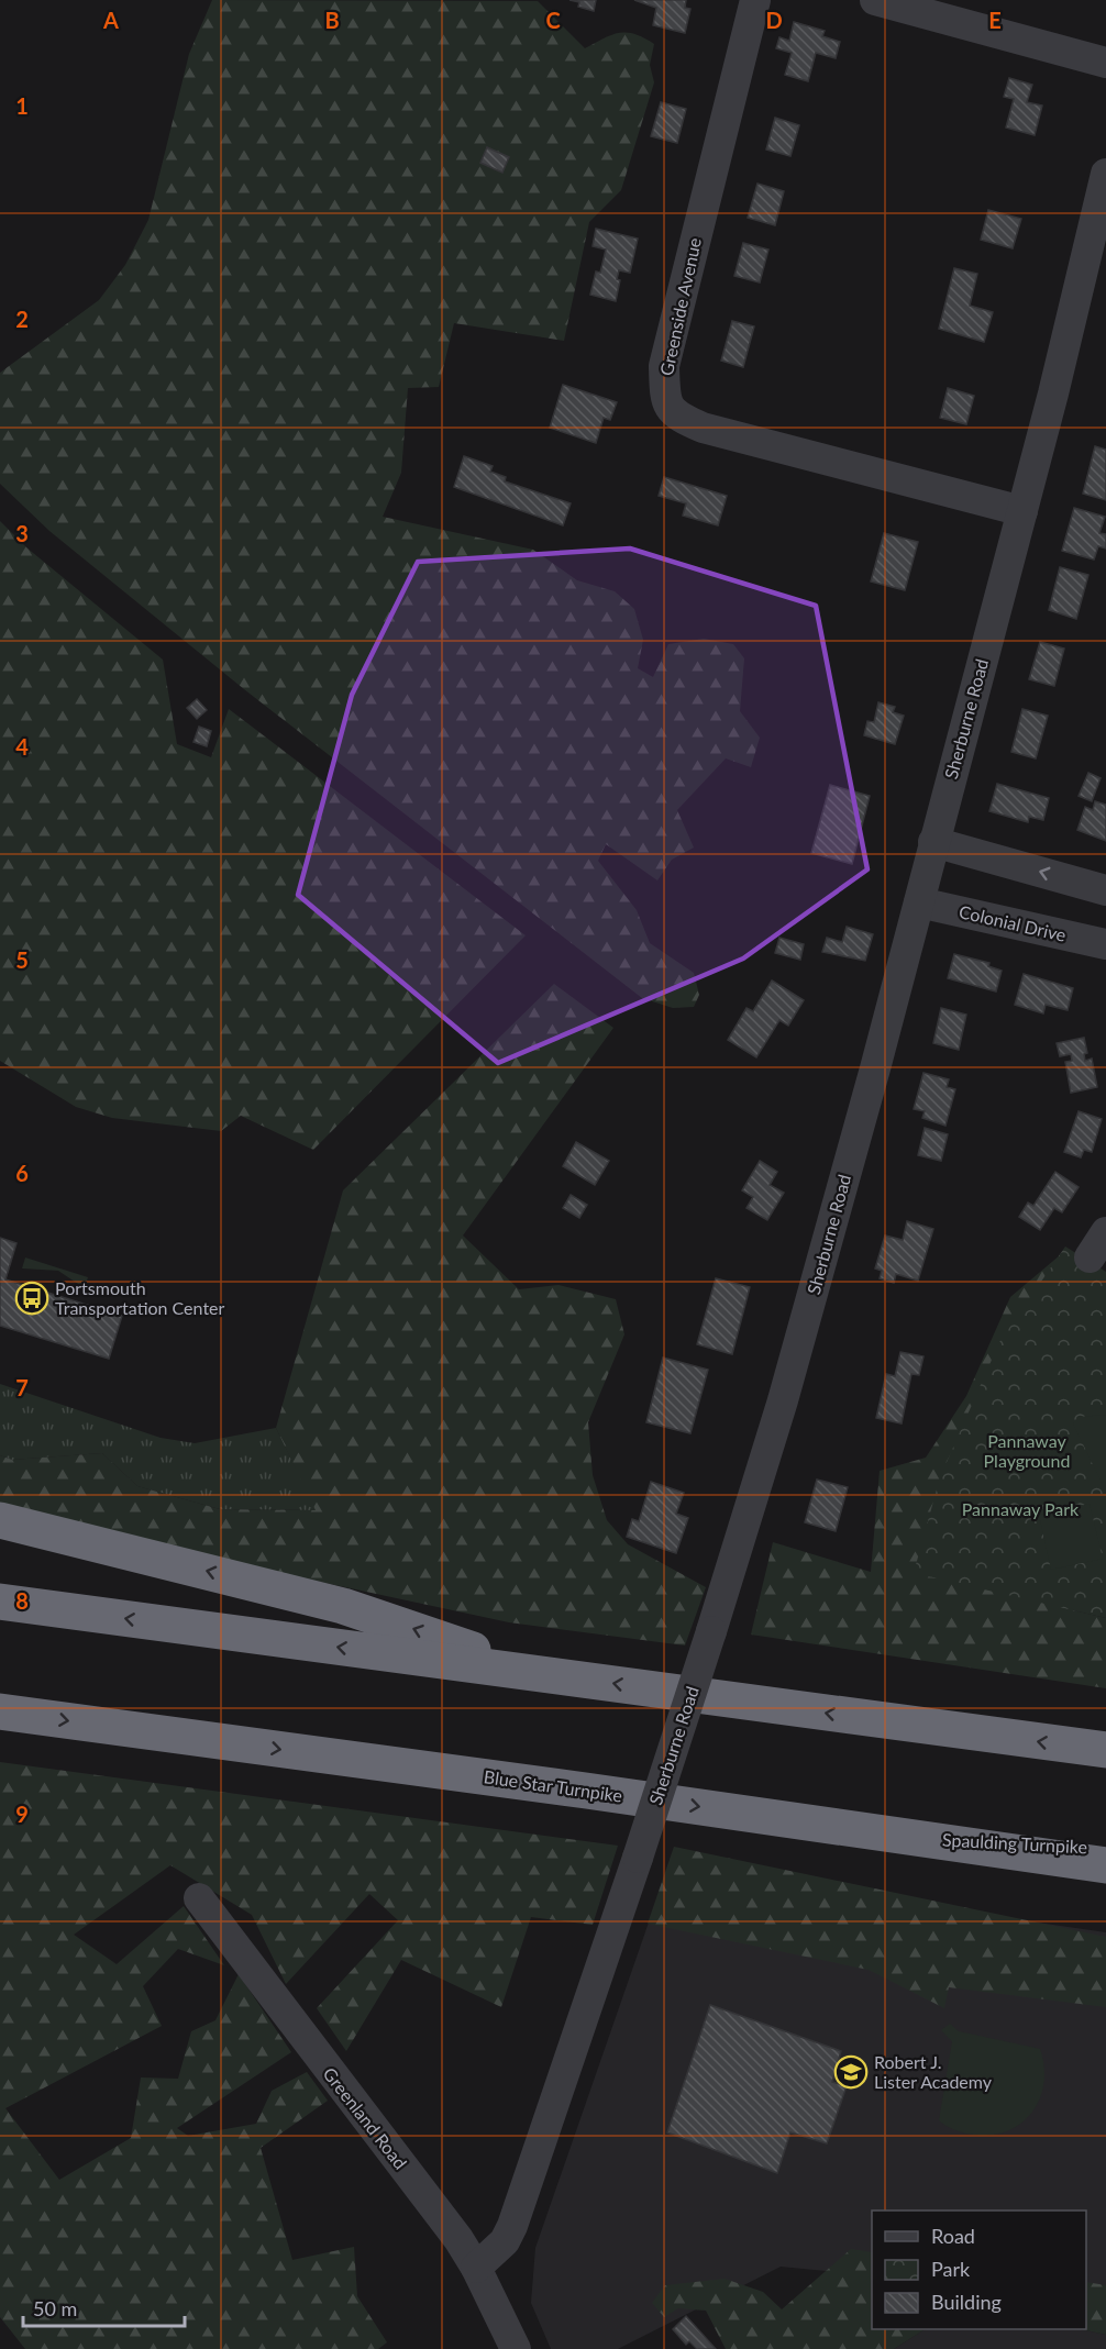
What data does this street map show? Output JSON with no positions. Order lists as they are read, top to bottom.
{
  "streets": {
    "highway": ["Blue Star Turnpike", "Spaulding Turnpike"],
    "street": [
      "Greenside Avenue",
      "Sherburne Road",
      "Colonial Drive",
      "Greenland Road"
    ]
  },
  "crossings": [
    ["Greenside Avenue", "Sherburne Road"],
    ["Sherburne Road", "Colonial Drive"],
    ["Sherburne Road", "Greenland Road"],
    ["Blue Star Turnpike", "Spaulding Turnpike"]
  ],
  "parks": ["Pannaway Playground", "Pannaway Park"],
  "places": {
    "bus stop": ["Portsmouth Transportation Center"],
    "school or university": ["Robert J. Lister Academy"]
  },
  "legend": ["Road", "Park", "Building"],
  "scale_bar": "50 m",
  "grid": {
    "columns": [
      "A",
      "B",
      "C",
      "D",
      "E"
    ],
    "rows": [
      "1",
      "2",
      "3",
      "4",
      "5",
      "6",
      "7",
      "8",
      "9"
    ]
  }
}
